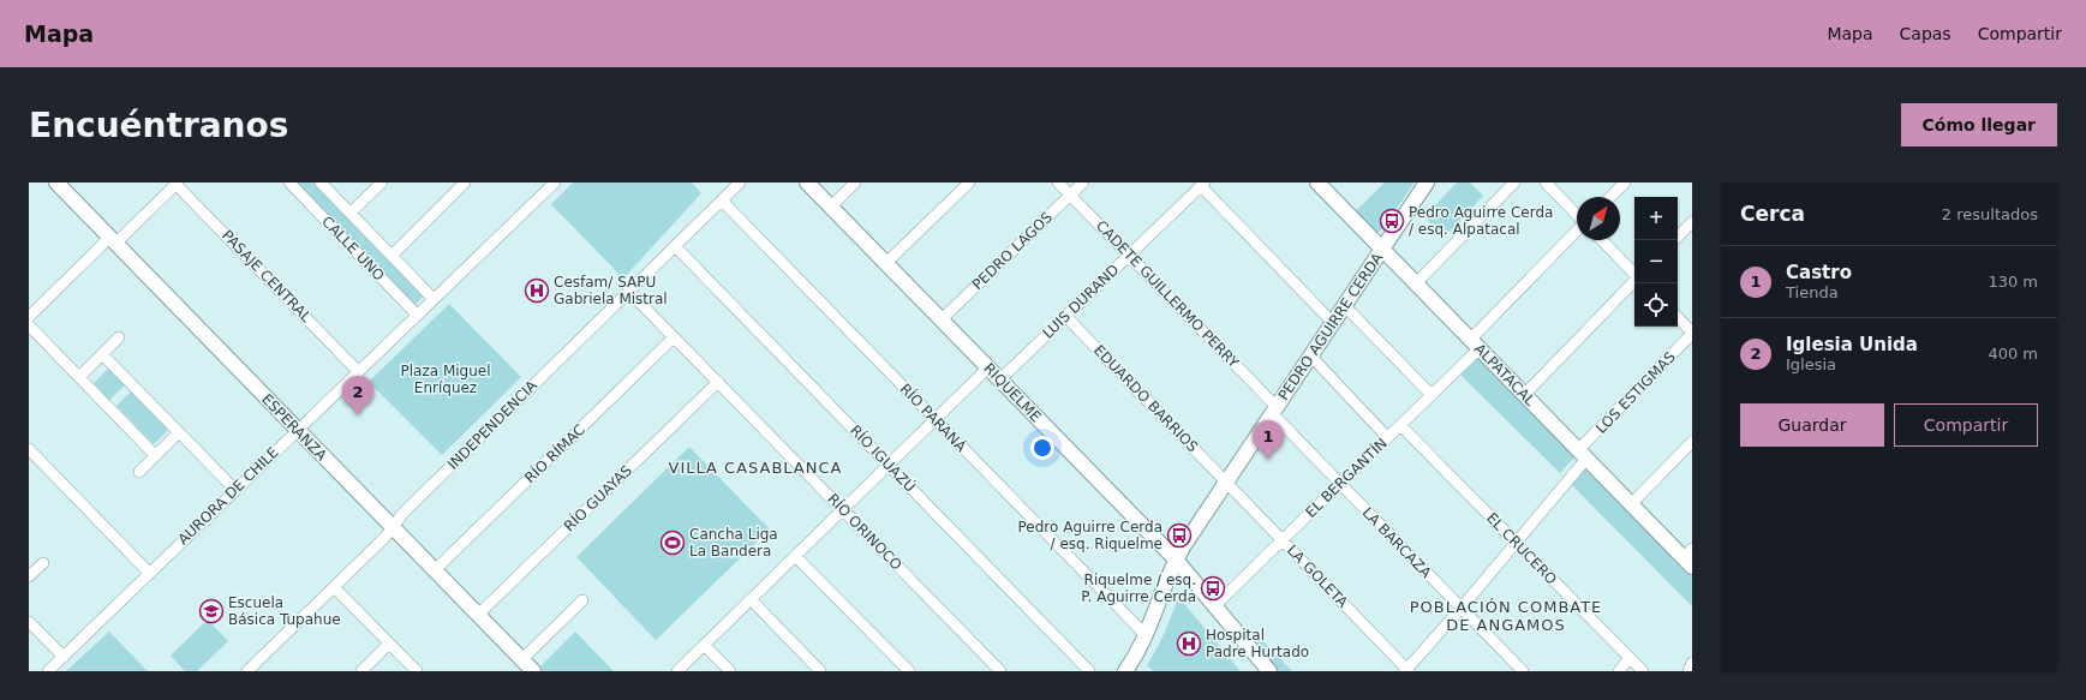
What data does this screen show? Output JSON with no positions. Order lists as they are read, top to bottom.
{
  "streets": {
    "street": [
      "CALLE UNO",
      "PEDRO LAGOS",
      "PASAJE CENTRAL",
      "CADETE GUILLERMO PERRY",
      "LUIS DURAND",
      "PEDRO AGUIRRE CERDA",
      "ALPATACAL",
      "RIQUELME",
      "LOS ESTIGMAS",
      "EDUARDO BARRIOS",
      "RÍO PARANÁ",
      "INDEPENDENCIA",
      "ESPERANZA",
      "RÍO RÍMAC",
      "RÍO IGUAZÚ",
      "EL BERGANTÍN",
      "AURORA DE CHILE",
      "RÍO GUAYAS",
      "RÍO ORINOCO",
      "LA BARCAZA",
      "EL CRUCERO",
      "LA GOLETA"
    ]
  },
  "crossings": [
    ["CALLE UNO", "AURORA DE CHILE"],
    ["PEDRO LAGOS", "CADETE GUILLERMO PERRY"],
    ["PEDRO LAGOS", "RIQUELME"],
    ["PASAJE CENTRAL", "AURORA DE CHILE"],
    ["CADETE GUILLERMO PERRY", "LUIS DURAND"],
    ["CADETE GUILLERMO PERRY", "PEDRO AGUIRRE CERDA"],
    ["CADETE GUILLERMO PERRY", "LA BARCAZA"],
    ["LUIS DURAND", "RIQUELME"],
    ["LUIS DURAND", "EDUARDO BARRIOS"],
    ["PEDRO AGUIRRE CERDA", "ALPATACAL"],
    ["PEDRO AGUIRRE CERDA", "RIQUELME"],
    ["PEDRO AGUIRRE CERDA", "EDUARDO BARRIOS"],
    ["PEDRO AGUIRRE CERDA", "RÍO PARANÁ"],
    ["PEDRO AGUIRRE CERDA", "LA BARCAZA"],
    ["PEDRO AGUIRRE CERDA", "LA GOLETA"],
    ["ALPATACAL", "LOS ESTIGMAS"],
    ["ALPATACAL", "EL BERGANTÍN"],
    ["RIQUELME", "EL BERGANTÍN"],
    ["LOS ESTIGMAS", "LA BARCAZA"],
    ["LOS ESTIGMAS", "EL CRUCERO"],
    ["LOS ESTIGMAS", "LA GOLETA"],
    ["EDUARDO BARRIOS", "LA GOLETA"],
    ["RÍO PARANÁ", "INDEPENDENCIA"],
    ["INDEPENDENCIA", "ESPERANZA"],
    ["INDEPENDENCIA", "RÍO IGUAZÚ"],
    ["INDEPENDENCIA", "RÍO ORINOCO"],
    ["ESPERANZA", "RÍO RÍMAC"],
    ["ESPERANZA", "AURORA DE CHILE"],
    ["ESPERANZA", "RÍO GUAYAS"],
    ["RÍO RÍMAC", "RÍO ORINOCO"],
    ["EL BERGANTÍN", "LA BARCAZA"],
    ["EL BERGANTÍN", "EL CRUCERO"],
    ["EL BERGANTÍN", "LA GOLETA"],
    ["RÍO GUAYAS", "RÍO ORINOCO"]
  ],
  "districts": ["VILLA CASABLANCA", "POBLACIÓN COMBATE DE ANGAMOS"],
  "parks": ["Plaza Miguel Enríquez"],
  "places": {
    "bus stop": ["Pedro Aguirre Cerda / esq. Alpatacal", "Pedro Aguirre Cerda / esq. Riquelme", "Riquelme / esq. P. Aguirre Cerda"],
    "hospital": ["Cesfam/ SAPU Gabriela Mistral", "Hospital Padre Hurtado"],
    "sports": ["Cancha Liga La Bandera"],
    "school or university": ["Escuela Básica Tupahue"]
  },
  "north": "top right",
  "page": {
    "header": "Mapa",
    "nav": ["Mapa", "Capas", "Compartir"],
    "buttons": [
      "Cómo llegar",
      ["Guardar", "Compartir"]
    ],
    "title": "Encuéntranos",
    "heading": ["Cerca", "2 resultados"],
    "map_buttons": ["+", "−"],
    "list": [
      {
        "mark": "1",
        "name": "Castro",
        "note": "Tienda",
        "value": "130 m"
      },
      {
        "mark": "2",
        "name": "Iglesia Unida",
        "note": "Iglesia",
        "value": "400 m"
      }
    ],
    "pins": ["2", "1"]
  }
}
